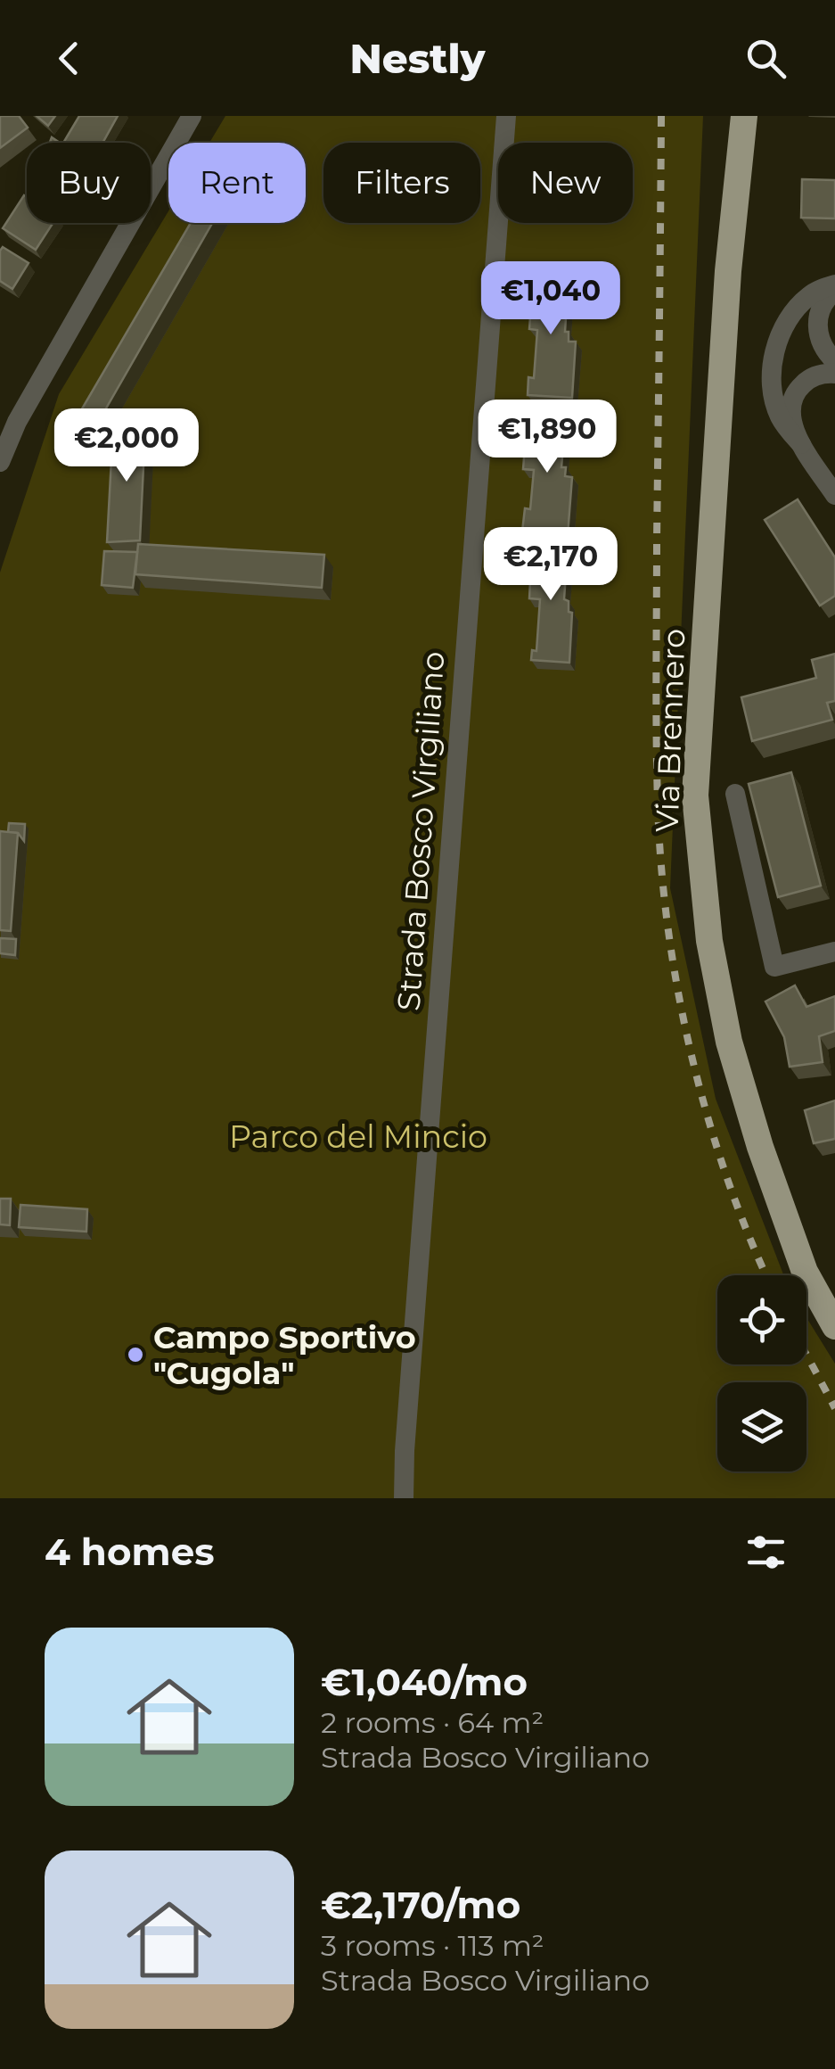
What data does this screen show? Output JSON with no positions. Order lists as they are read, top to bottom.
{
  "streets": {
    "main road": ["Via Brennero"],
    "street": ["Strada Bosco Virgiliano"]
  },
  "parks": ["Parco del Mincio"],
  "places": ["Campo Sportivo \"Cugola\""],
  "page": {
    "header": "Nestly",
    "chip": [
      "Buy",
      "Rent",
      "Filters",
      "New"
    ],
    "price": [
      "€1,040",
      "€1,890",
      "€2,000",
      "€2,170"
    ],
    "heading": "4 homes",
    "list": [
      {
        "name": "€1,040/mo",
        "note": "2 rooms · 64 m² · Strada Bosco Virgiliano"
      },
      {
        "name": "€2,170/mo",
        "note": "3 rooms · 113 m² · Strada Bosco Virgiliano"
      }
    ]
  }
}
